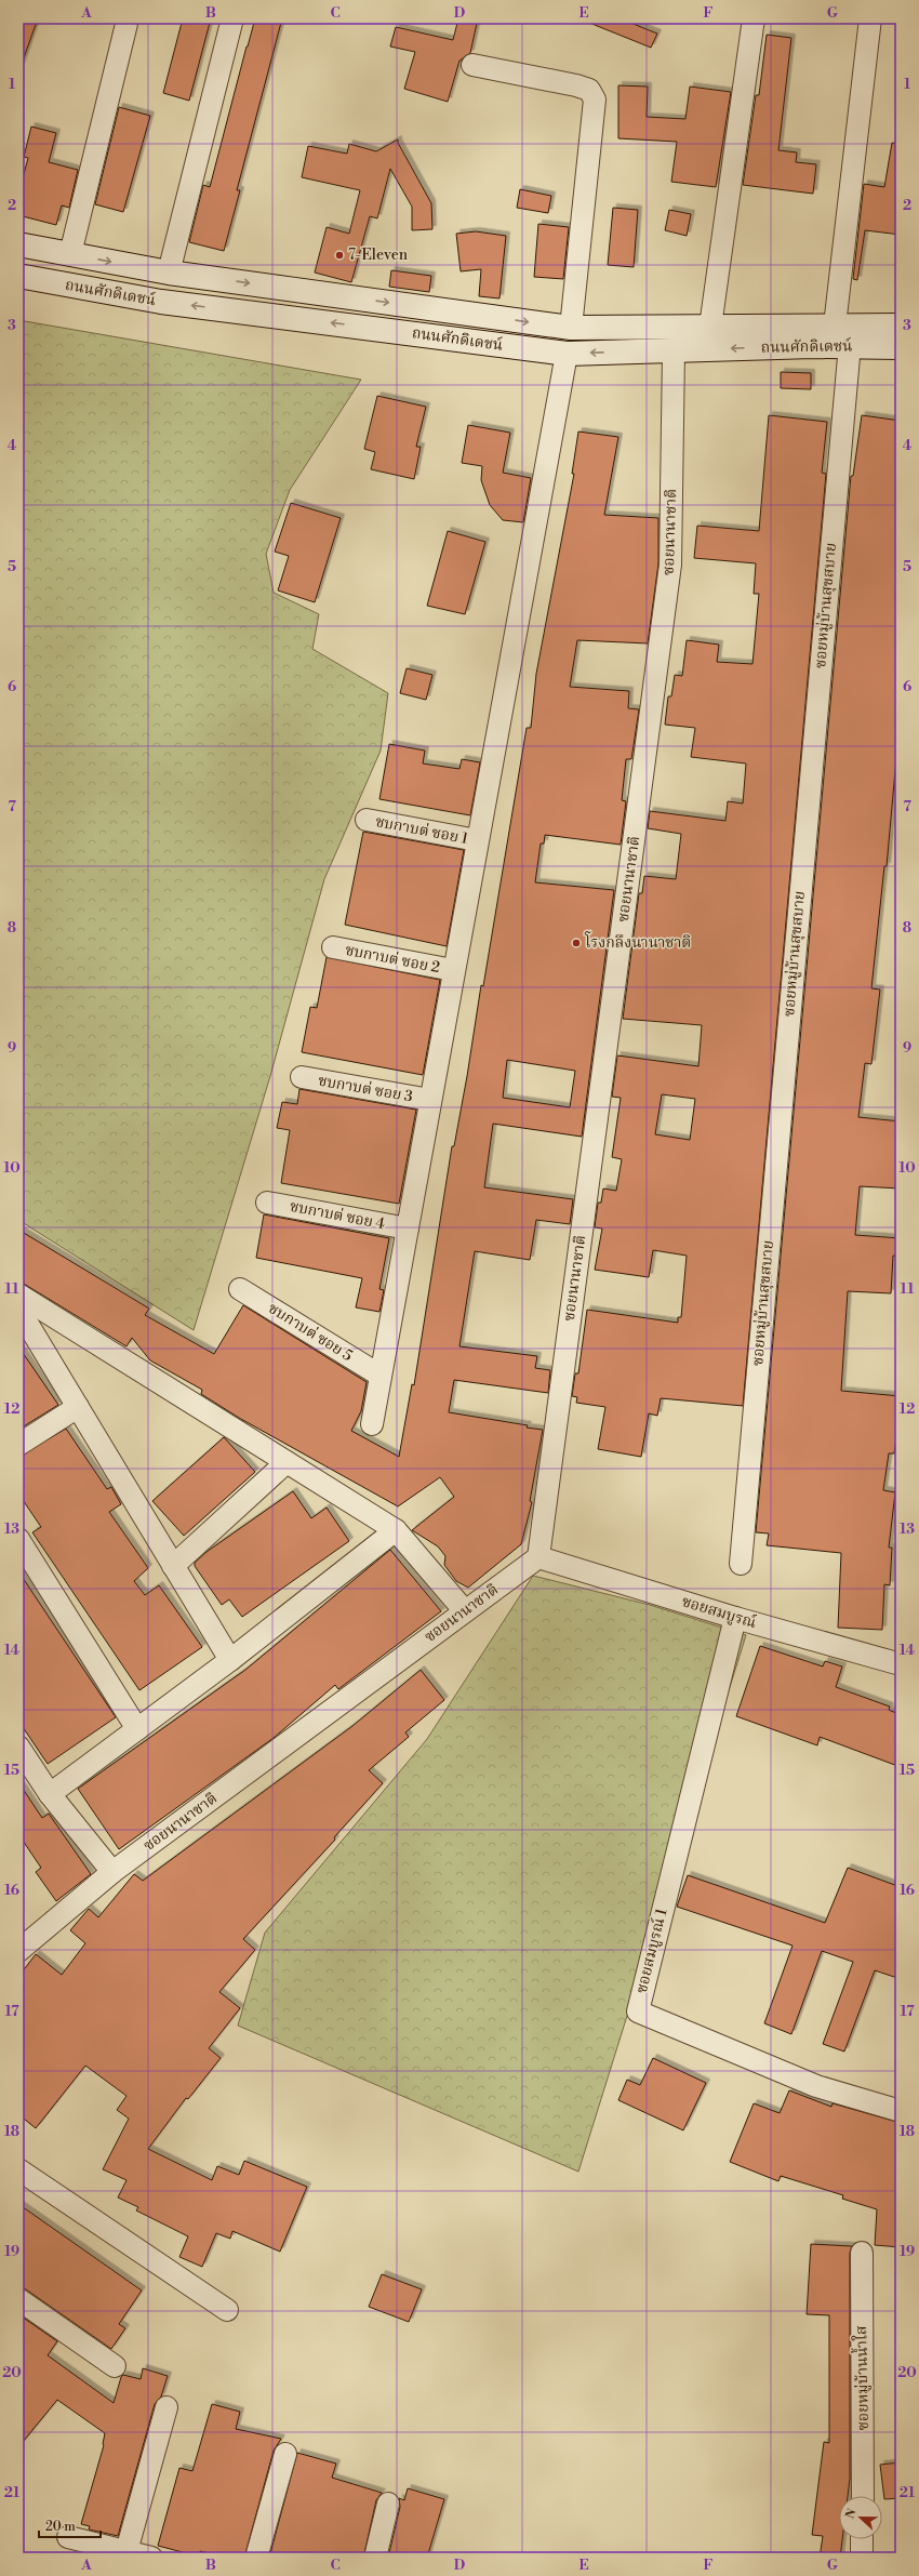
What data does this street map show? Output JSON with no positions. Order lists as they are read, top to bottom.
{
  "streets": {
    "main road": ["ถนนศักดิเดชน์"],
    "street": [
      "ซอยนานาชาติ",
      "ซอยหมู่บ้านสุขสบาย",
      "ชบกาบต่ ซอย 1",
      "ชบกาบต่ ซอย 2",
      "ชบกาบต่ ซอย 3",
      "ชบกาบต่ ซอย 4",
      "ชบกาบต่ ซอย 5",
      "ซอยสมบูรณ์",
      "ซอยสมบูรณ์ 1",
      "ซอยหมู่บ้านน้ำใส"
    ]
  },
  "crossings": [
    ["ถนนศักดิเดชน์", "ซอยนานาชาติ"],
    ["ถนนศักดิเดชน์", "ซอยหมู่บ้านสุขสบาย"],
    ["ซอยนานาชาติ", "ซอยสมบูรณ์"],
    ["ซอยสมบูรณ์", "ซอยสมบูรณ์ 1"]
  ],
  "places": ["7-Eleven", "โรงกลึงนานาชาติ"],
  "scale_bar": "20 m",
  "north": "left",
  "grid": {
    "columns": [
      "A",
      "B",
      "C",
      "D",
      "E",
      "F",
      "G"
    ],
    "rows": [
      "1",
      "2",
      "3",
      "4",
      "5",
      "6",
      "7",
      "8",
      "9",
      "10",
      "11",
      "12",
      "13",
      "14",
      "15",
      "16",
      "17",
      "18",
      "19",
      "20",
      "21"
    ]
  }
}
